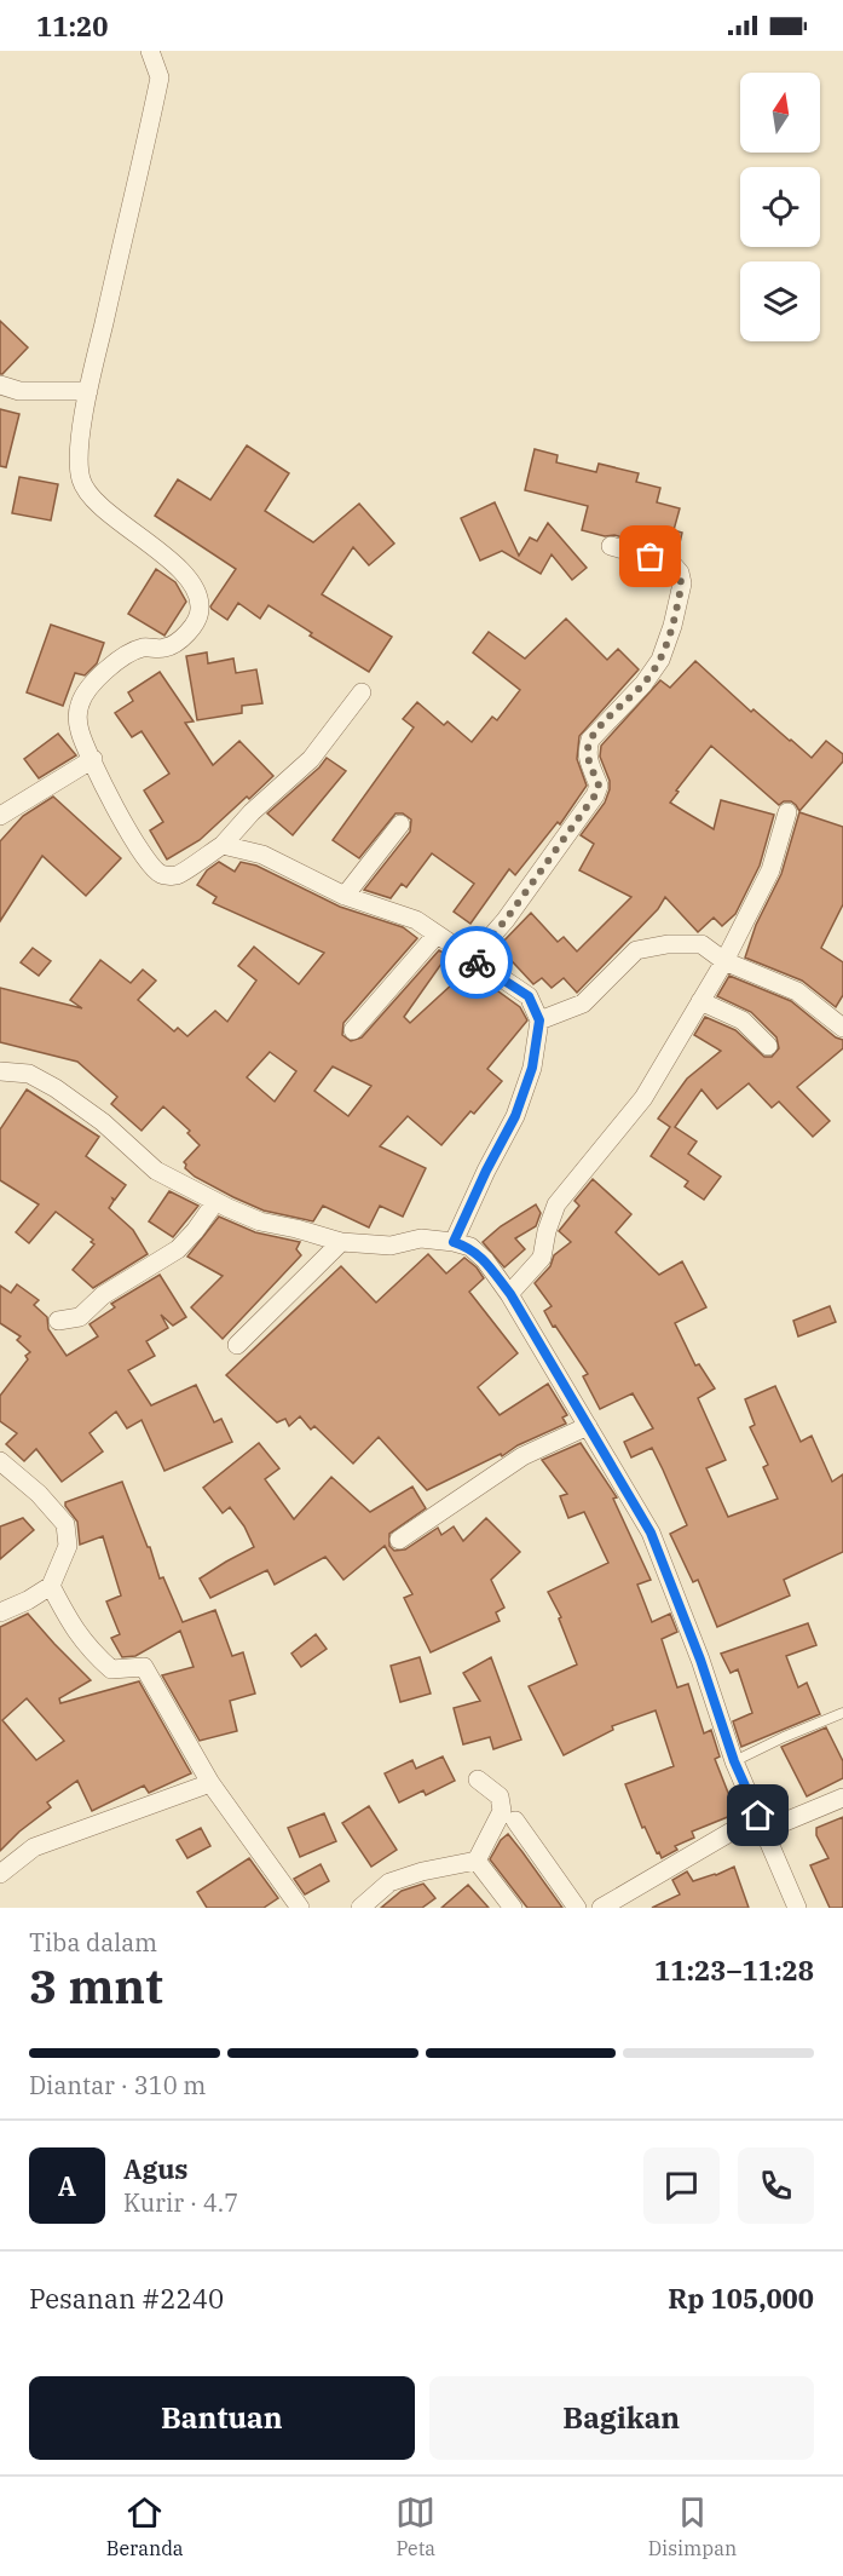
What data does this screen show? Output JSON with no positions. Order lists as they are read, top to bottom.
{
  "north": "top",
  "page": {
    "status": "11:20",
    "heading": ["3 mnt", "Tiba dalam", "11:23–11:28"],
    "panel": [
      "Agus",
      "Kurir · 4.7",
      "Pesanan #2240",
      "Rp 105,000"
    ],
    "bar": "Diantar · 310 m",
    "round": "A",
    "buttons": ["Bantuan", "Bagikan"],
    "tabs": ["Beranda", "Peta", "Disimpan"]
  }
}
